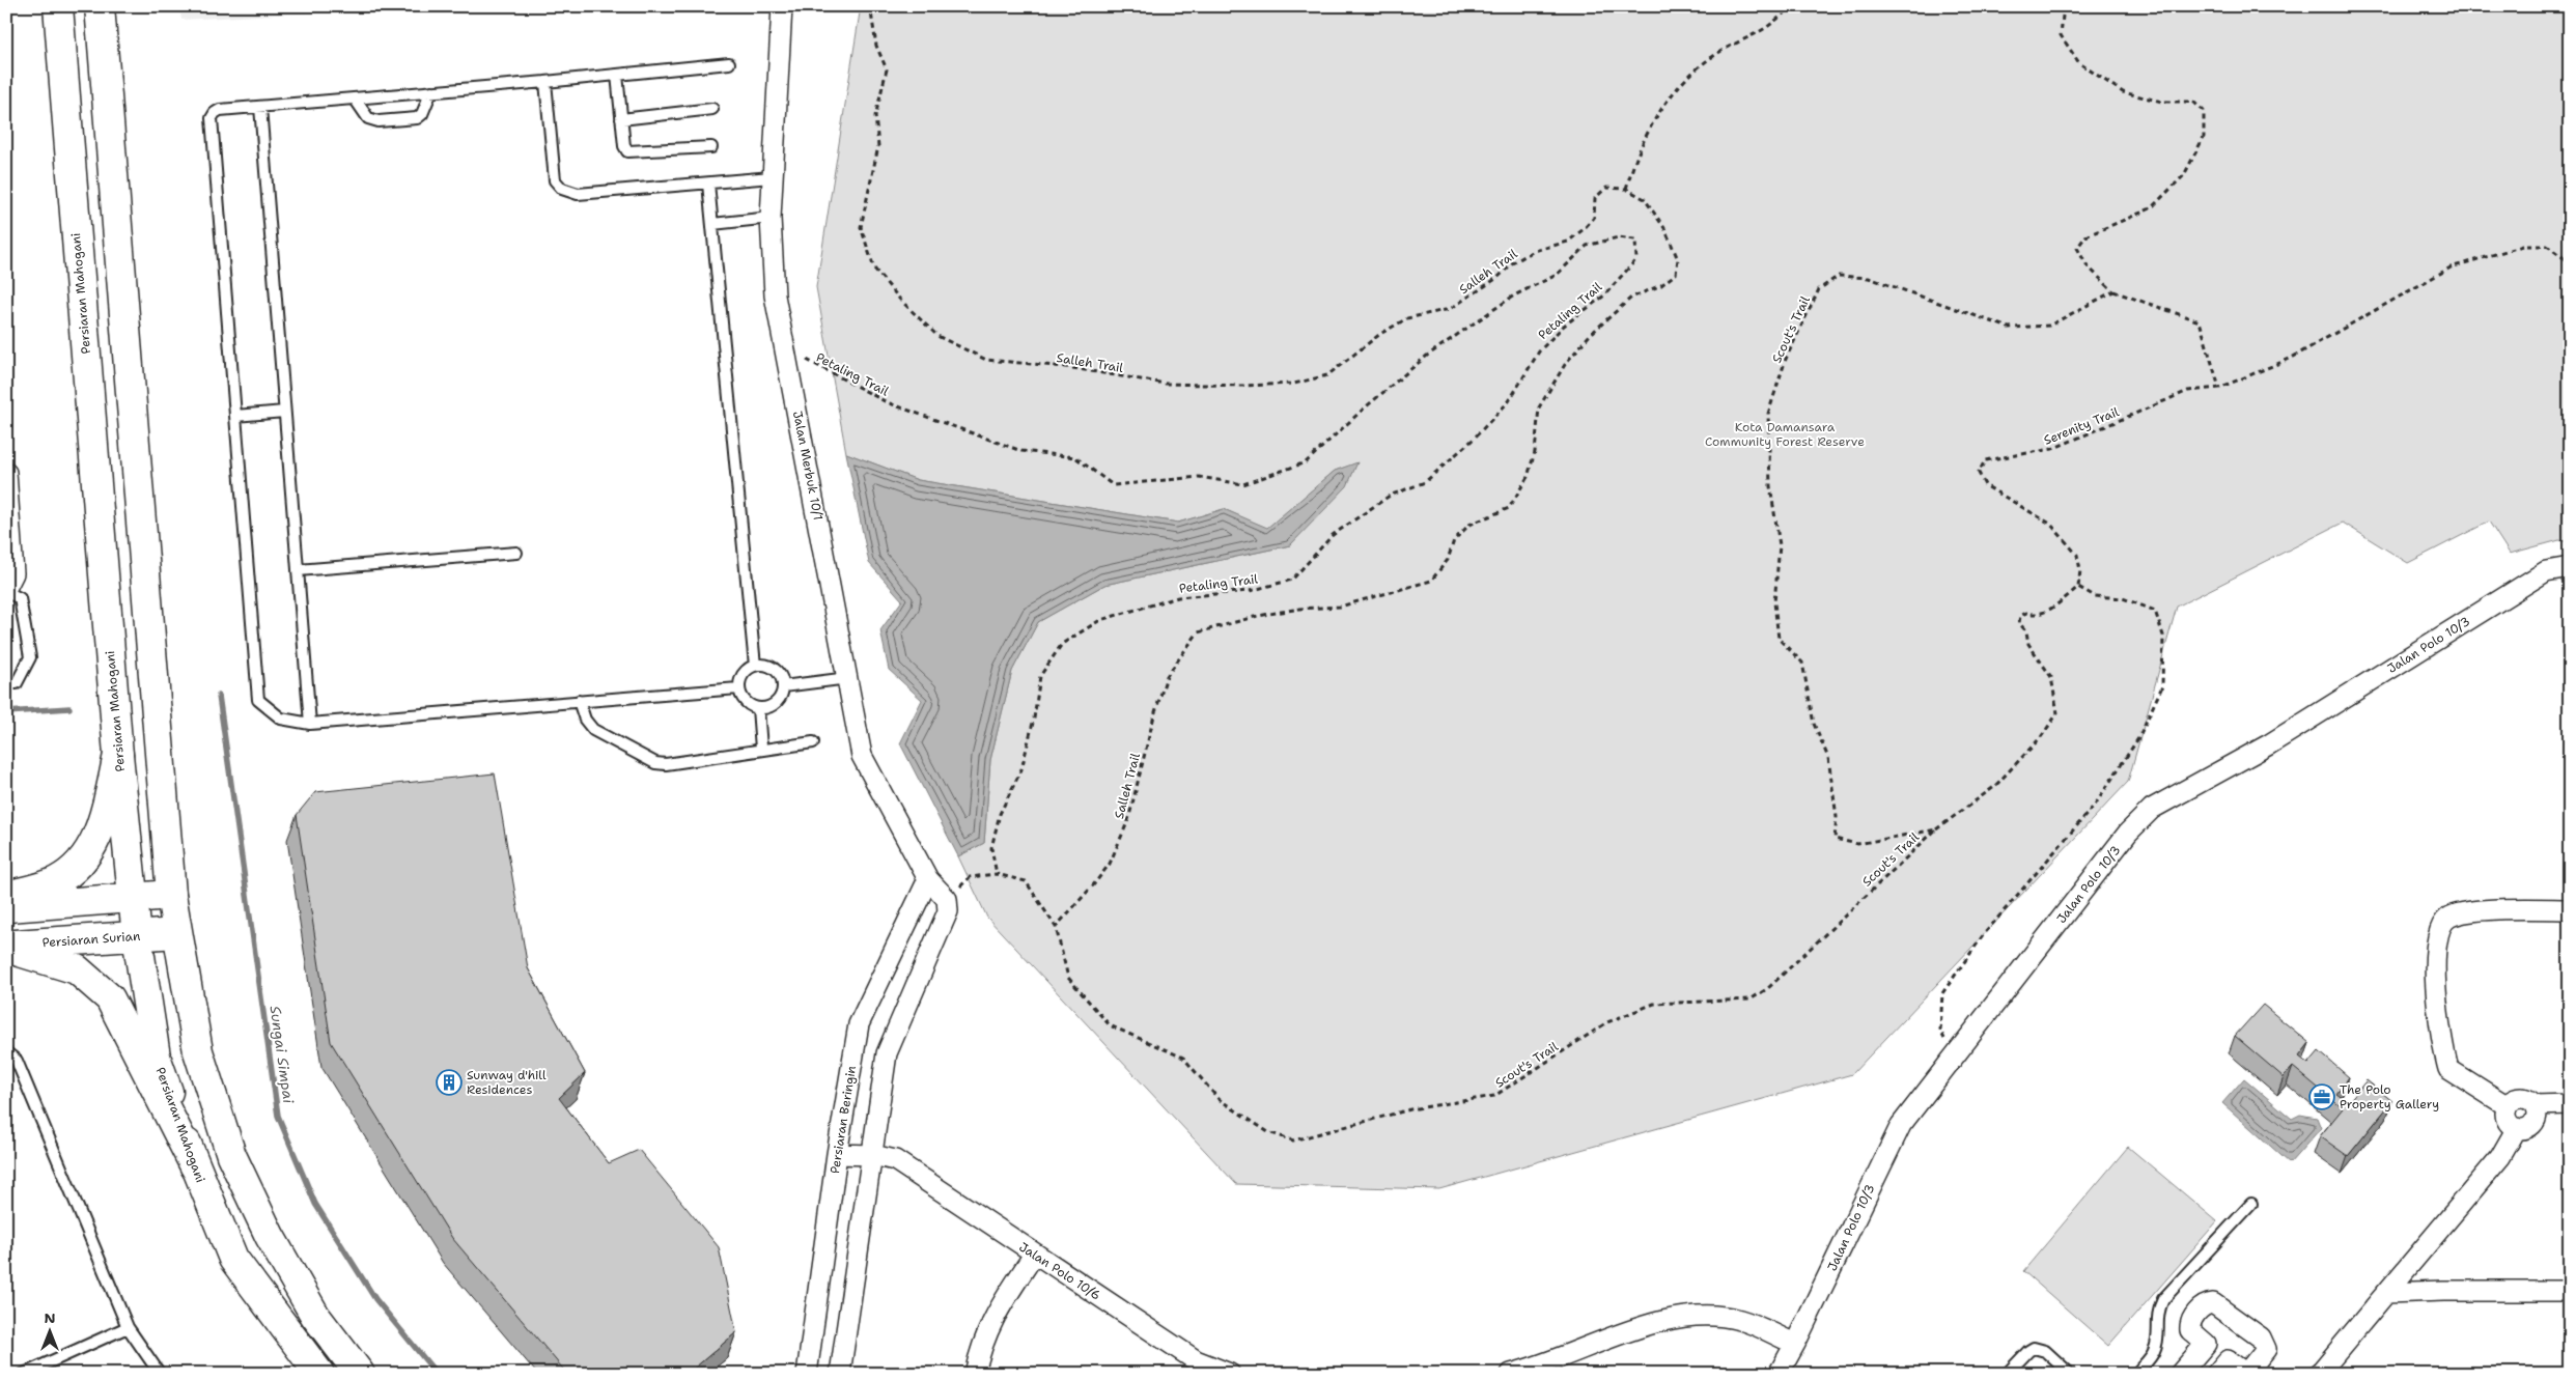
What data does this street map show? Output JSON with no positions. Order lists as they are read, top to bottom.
{
  "streets": {
    "main road": ["Persiaran Mahogani", "Persiaran Surian"],
    "street": [
      "Jalan Merbuk 10/1",
      "Jalan Polo 10/3",
      "Persiaran Beringin",
      "Jalan Polo 10/6"
    ],
    "path": [
      "Salleh Trail",
      "Petaling Trail",
      "Scout's Trail",
      "Serenity Trail"
    ]
  },
  "crossings": [
    ["Salleh Trail", "Scout's Trail"],
    ["Persiaran Mahogani", "Persiaran Surian"],
    ["Petaling Trail", "Scout's Trail"],
    ["Petaling Trail", "Jalan Merbuk 10/1"],
    ["Scout's Trail", "Jalan Merbuk 10/1"],
    ["Jalan Merbuk 10/1", "Persiaran Beringin"]
  ],
  "water": ["Sungai Simpai"],
  "parks": ["Kota Damansara Community Forest Reserve"],
  "places": {
    "building": ["Sunway d'hill Residences"],
    "office": ["The Polo Property Gallery"]
  },
  "north": "top"
}
